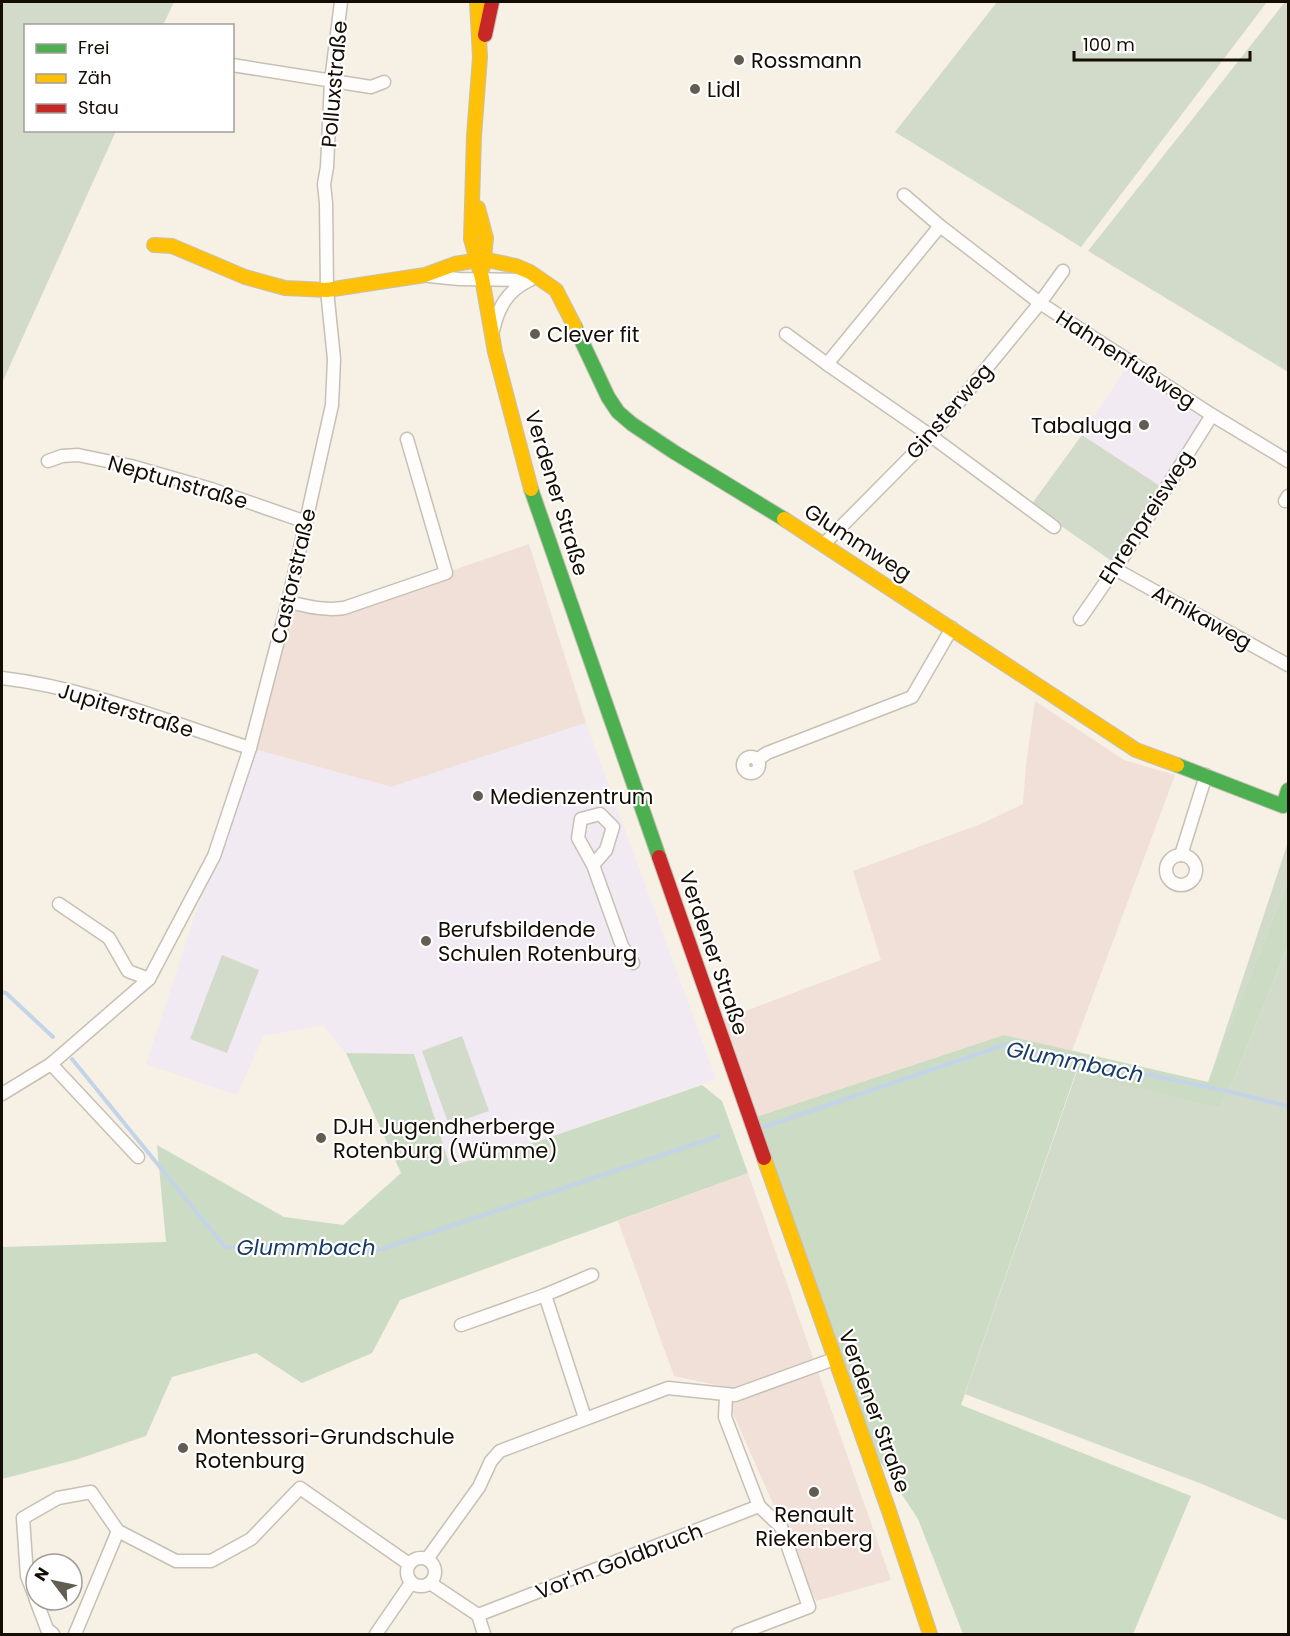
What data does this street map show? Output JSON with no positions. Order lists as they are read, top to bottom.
{
  "streets": {
    "main road": ["Verdener Straße", "Glummweg"],
    "street": [
      "Polluxstraße",
      "Hahnenfußweg",
      "Ginsterweg",
      "Neptunstraße",
      "Ehrenpreisweg",
      "Castorstraße",
      "Arnikaweg",
      "Jupiterstraße",
      "Vor'm Goldbruch"
    ]
  },
  "crossings": [
    ["Polluxstraße", "Castorstraße"],
    ["Hahnenfußweg", "Ginsterweg"],
    ["Hahnenfußweg", "Ehrenpreisweg"],
    ["Ginsterweg", "Glummweg"],
    ["Neptunstraße", "Castorstraße"],
    ["Verdener Straße", "Glummweg"],
    ["Ehrenpreisweg", "Arnikaweg"],
    ["Castorstraße", "Jupiterstraße"]
  ],
  "water": ["Glummbach"],
  "places": [
    "Rossmann",
    "Lidl",
    "Clever fit",
    "Tabaluga",
    "Medienzentrum",
    "Berufsbildende Schulen Rotenburg",
    "DJH Jugendherberge Rotenburg (Wümme)",
    "Montessori-Grundschule Rotenburg",
    "Renault Riekenberg"
  ],
  "legend": ["Frei", "Zäh", "Stau"],
  "scale_bar": "100 m",
  "north": "top left"
}
